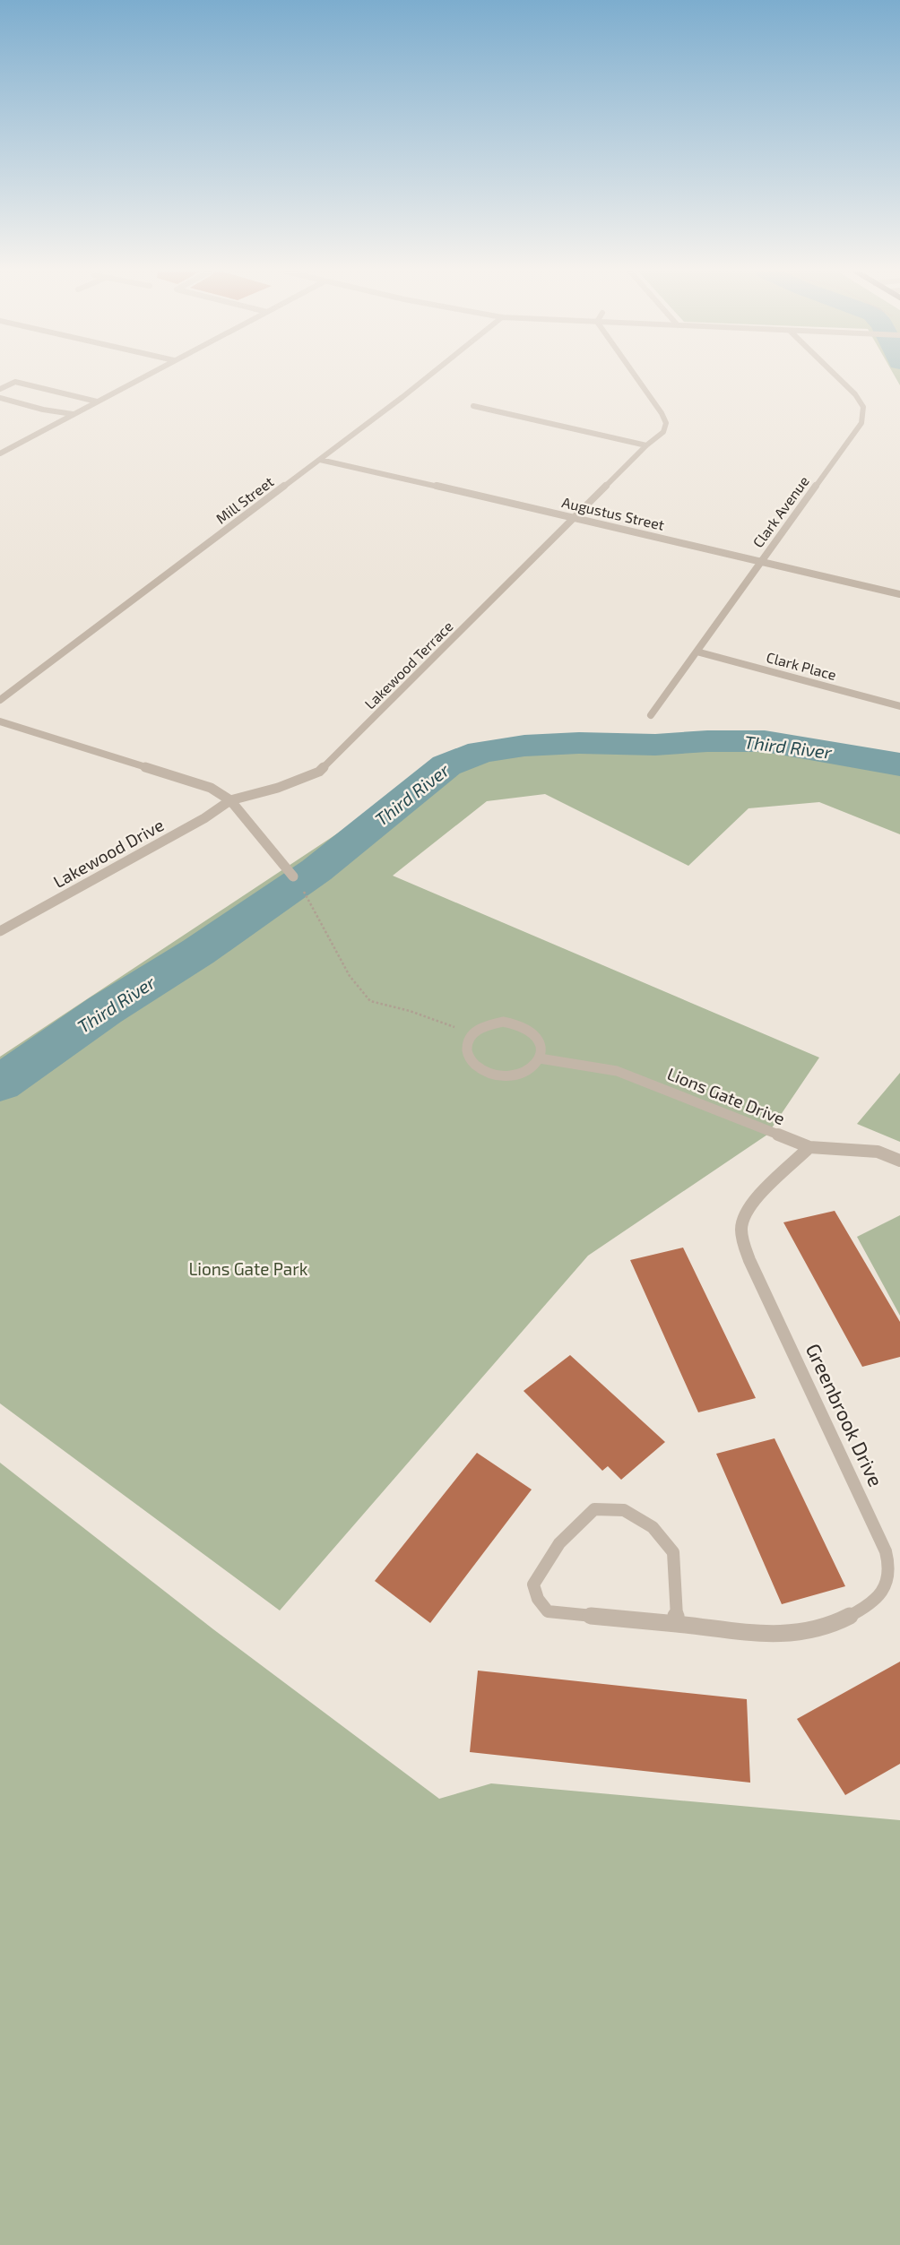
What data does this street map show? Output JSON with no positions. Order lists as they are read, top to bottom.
{
  "streets": {
    "street": [
      "Mill Street",
      "Clark Avenue",
      "Augustus Street",
      "Lakewood Terrace",
      "Clark Place",
      "Lakewood Drive",
      "Lions Gate Drive",
      "Greenbrook Drive"
    ]
  },
  "crossings": [
    ["Mill Street", "Augustus Street"],
    ["Clark Avenue", "Augustus Street"],
    ["Clark Avenue", "Clark Place"],
    ["Augustus Street", "Lakewood Terrace"],
    ["Lakewood Terrace", "Lakewood Drive"],
    ["Lions Gate Drive", "Greenbrook Drive"]
  ],
  "water": ["Third River"],
  "parks": ["Lions Gate Park"]
}
